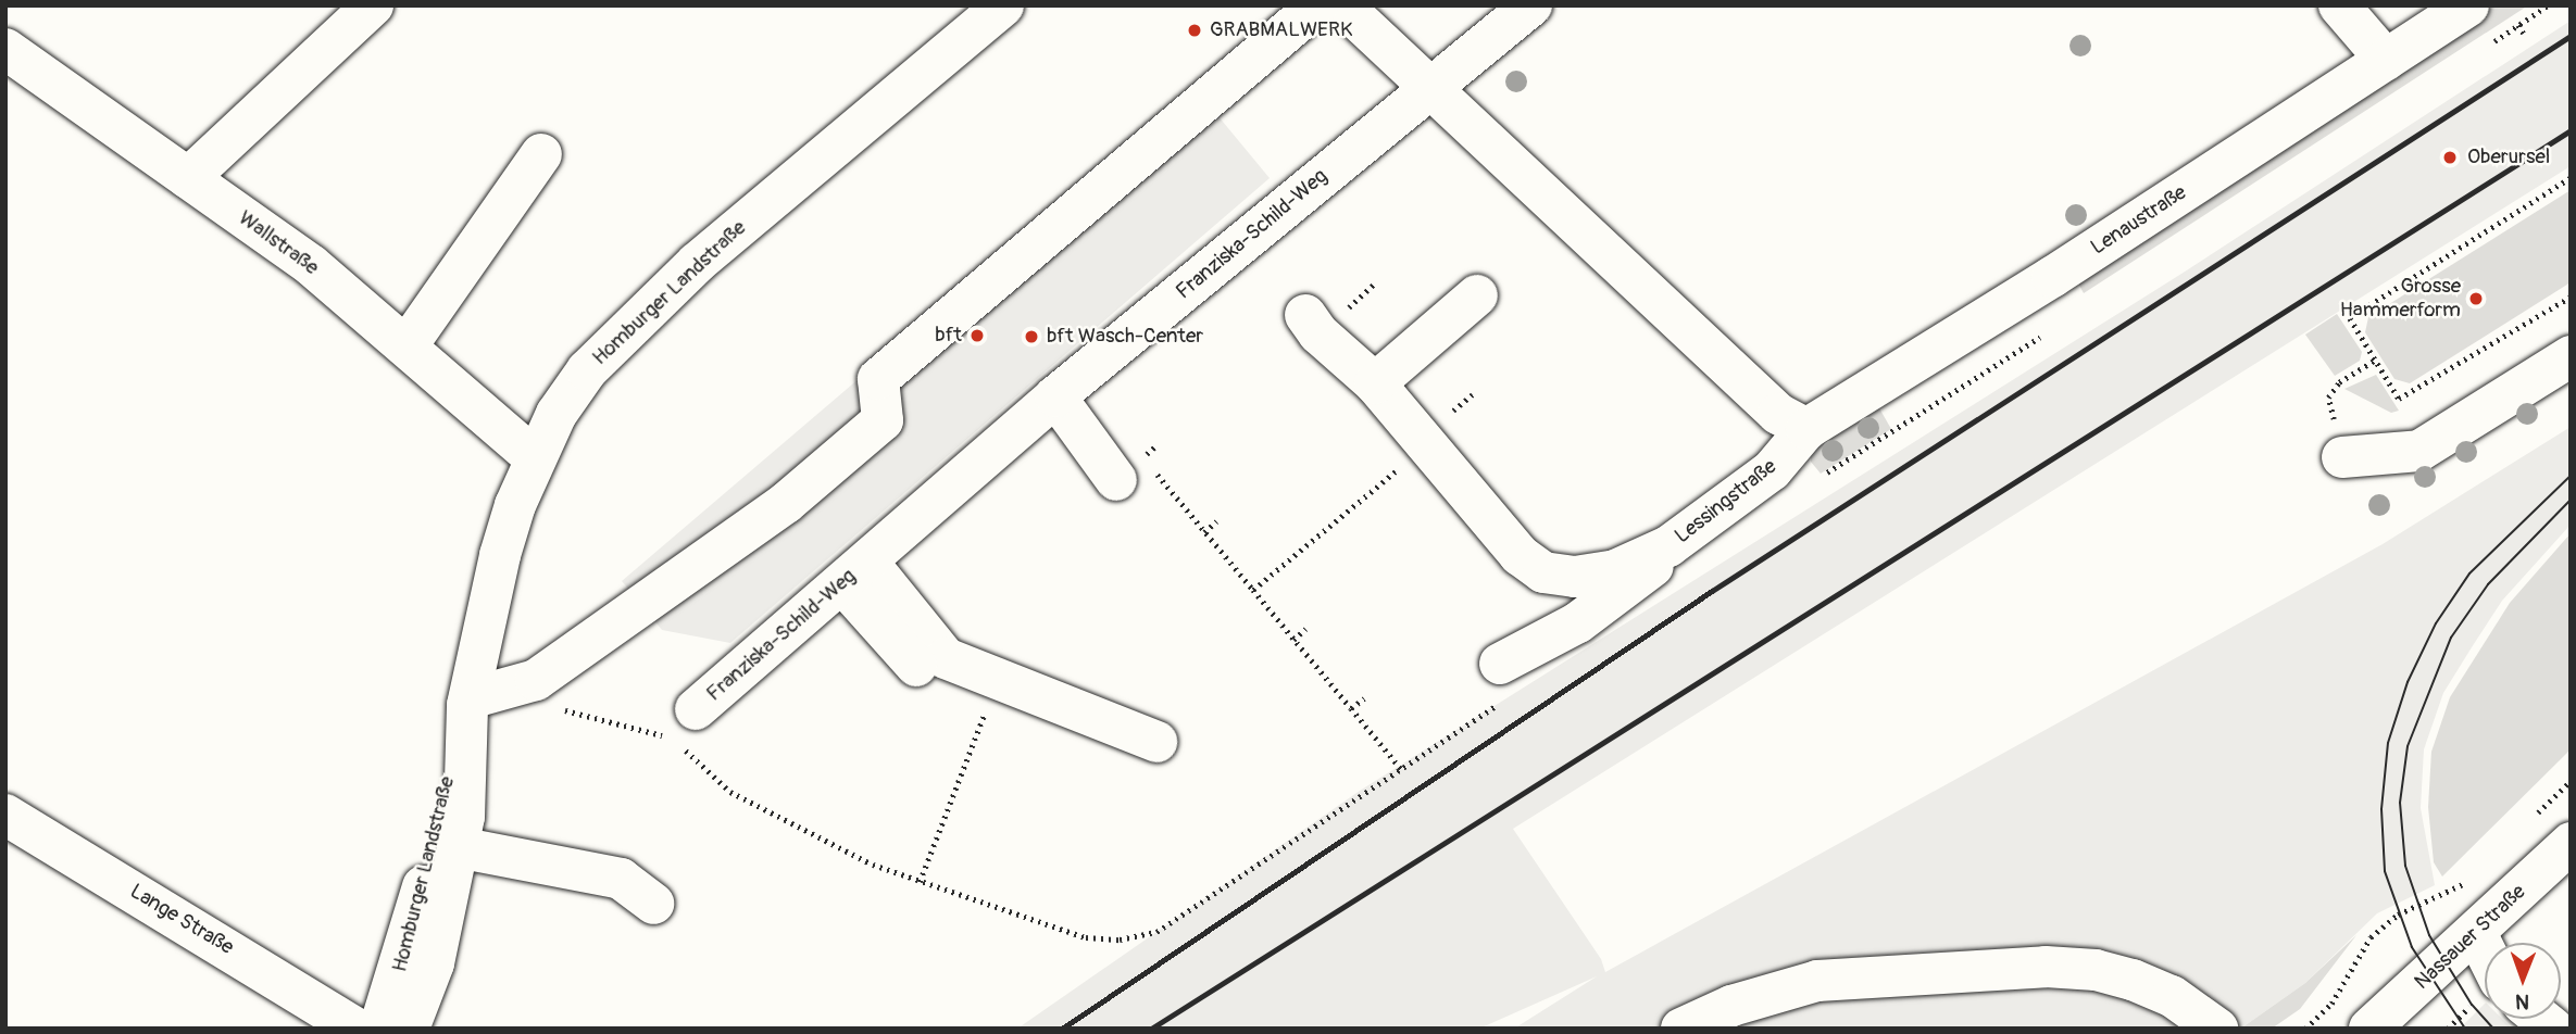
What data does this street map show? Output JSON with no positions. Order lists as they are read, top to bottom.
{
  "streets": {
    "street": [
      "Lenaustraße",
      "Franziska-Schild-Weg",
      "Wallstraße",
      "Homburger Landstraße",
      "Lessingstraße",
      "Lange Straße",
      "Nassauer Straße"
    ]
  },
  "crossings": [
    ["Lenaustraße", "Lessingstraße"],
    ["Wallstraße", "Homburger Landstraße"]
  ],
  "places": [
    "GRABMALWERK",
    "Oberursel",
    "Grosse Hammerform",
    "bft",
    "bft Wasch-Center"
  ],
  "north": "bottom"
}
